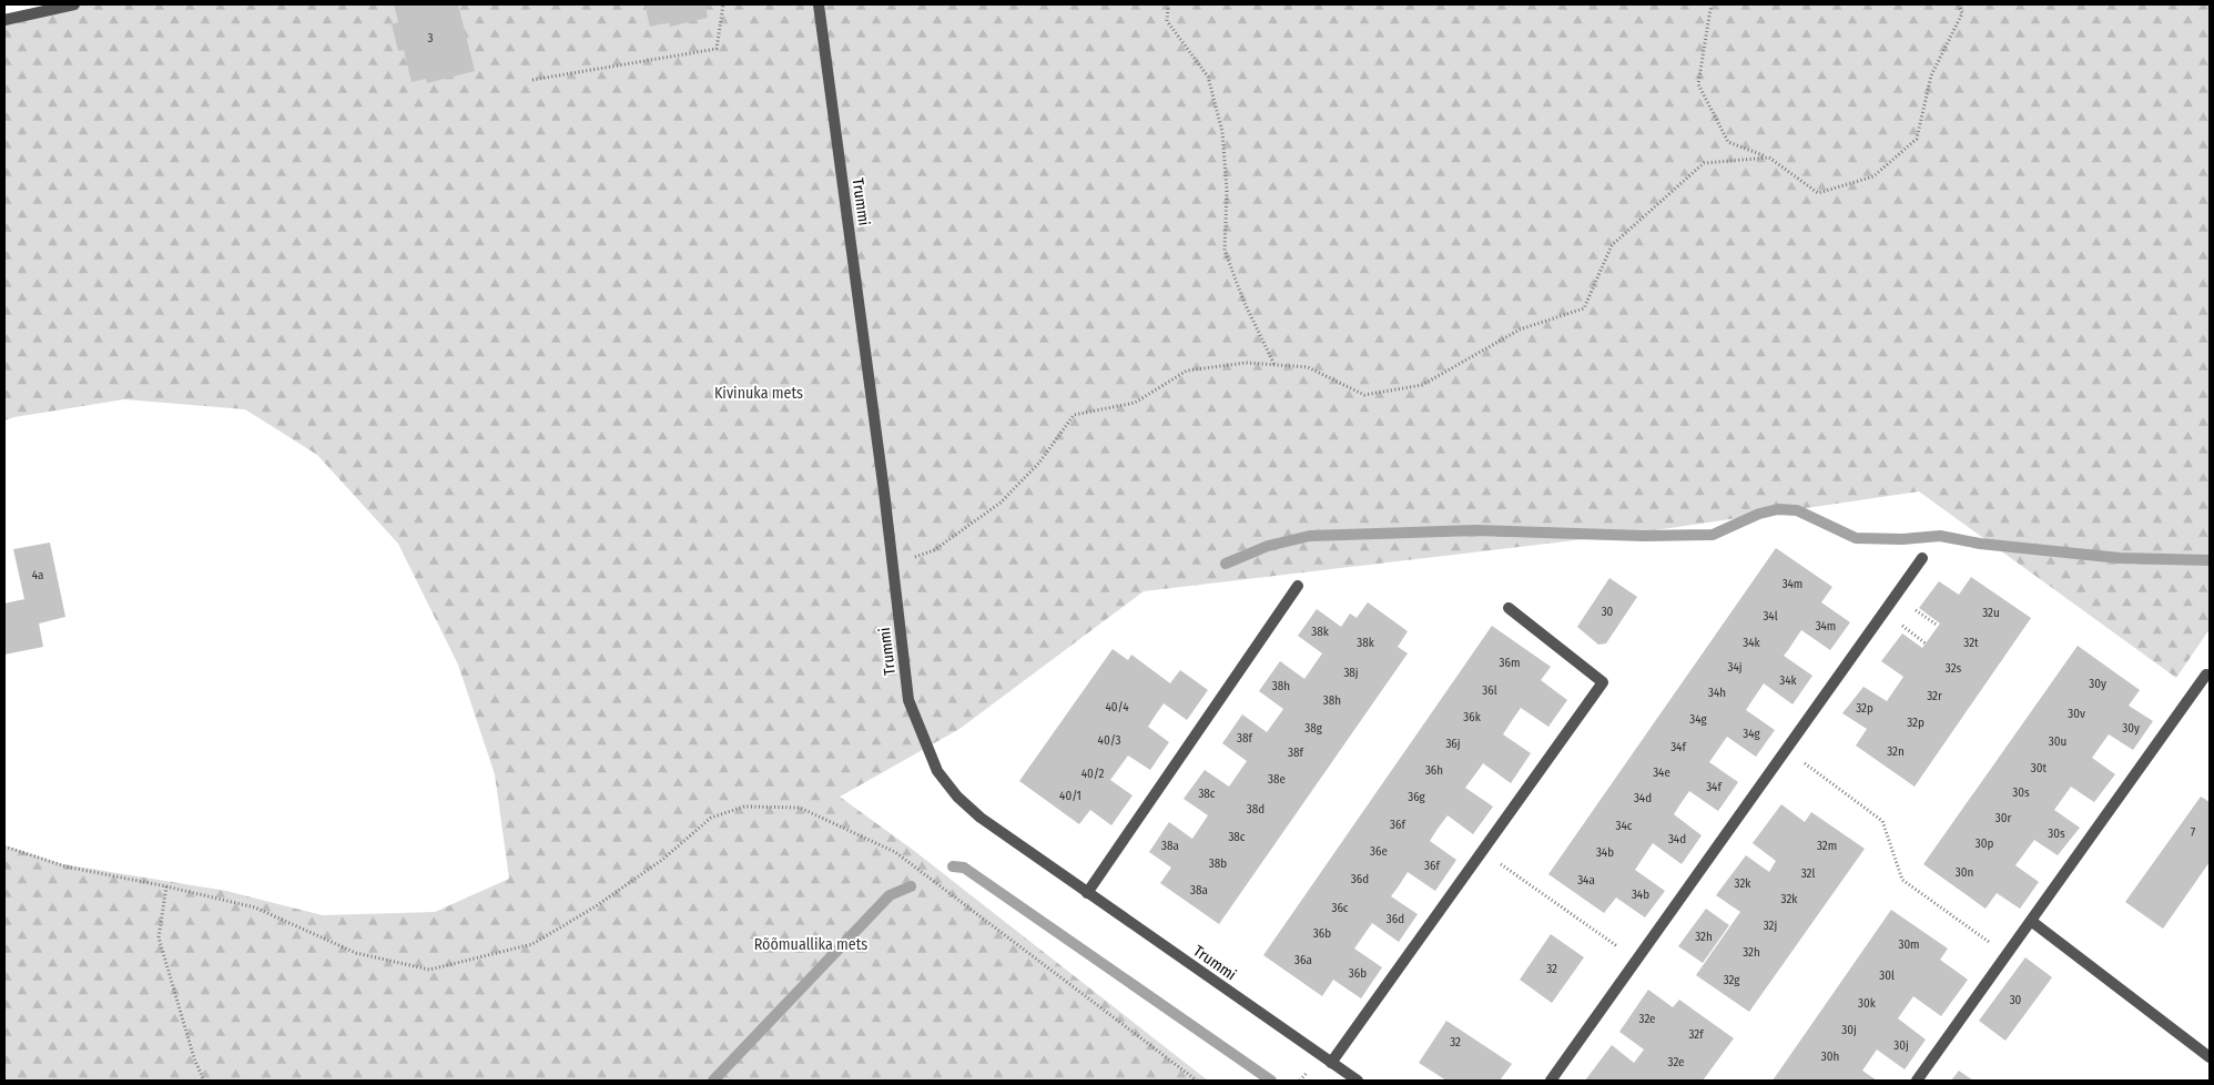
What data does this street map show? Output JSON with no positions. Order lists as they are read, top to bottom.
{
  "streets": {
    "street": ["Trummi"]
  },
  "parks": ["Kivinuka mets", "Rõõmuallika mets"],
  "house_numbers": [
    "3",
    "4a",
    "34m",
    "30",
    "32u",
    "34l",
    "34m",
    "38k",
    "38k",
    "34k",
    "32t",
    "36m",
    "34j",
    "32s",
    "38j",
    "34k",
    "30y",
    "38h",
    "36l",
    "34h",
    "32r",
    "38h",
    "40/4",
    "32p",
    "30v",
    "36k",
    "34g",
    "32p",
    "38g",
    "30y",
    "34g",
    "38f",
    "40/3",
    "30u",
    "36j",
    "34f",
    "32n",
    "38f",
    "30t",
    "36h",
    "34e",
    "40/2",
    "38e",
    "34f",
    "30s",
    "38c",
    "40/1",
    "36g",
    "34d",
    "38d",
    "30r",
    "36f",
    "34c",
    "7",
    "30s",
    "38c",
    "34d",
    "30p",
    "38a",
    "32m",
    "36e",
    "34b",
    "38b",
    "36f",
    "30n",
    "32l",
    "36d",
    "34a",
    "32k",
    "38a",
    "34b",
    "32k",
    "36c",
    "36d",
    "32j",
    "36b",
    "32h",
    "30m",
    "32h",
    "36a",
    "32",
    "36b",
    "30l",
    "32g",
    "30",
    "30k",
    "32e",
    "30j",
    "32f",
    "32",
    "30j",
    "30h",
    "32e"
  ]
}
